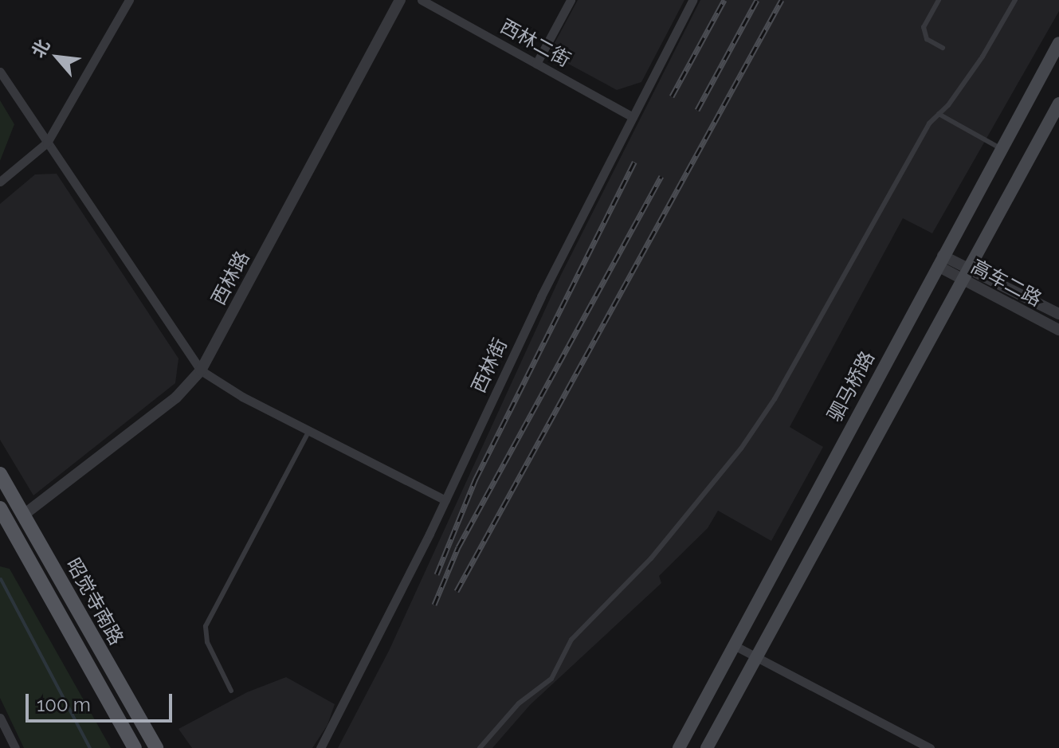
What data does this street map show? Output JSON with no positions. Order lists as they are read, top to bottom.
{
  "streets": {
    "main road": ["驷马桥路", "昭觉寺南路"],
    "street": [
      "西林二街",
      "西林路",
      "高车二路",
      "西林街"
    ]
  },
  "crossings": [
    ["西林二街", "西林街"],
    ["西林路", "昭觉寺南路"],
    ["高车二路", "驷马桥路"]
  ],
  "scale_bar": "100 m",
  "north": "top left"
}
